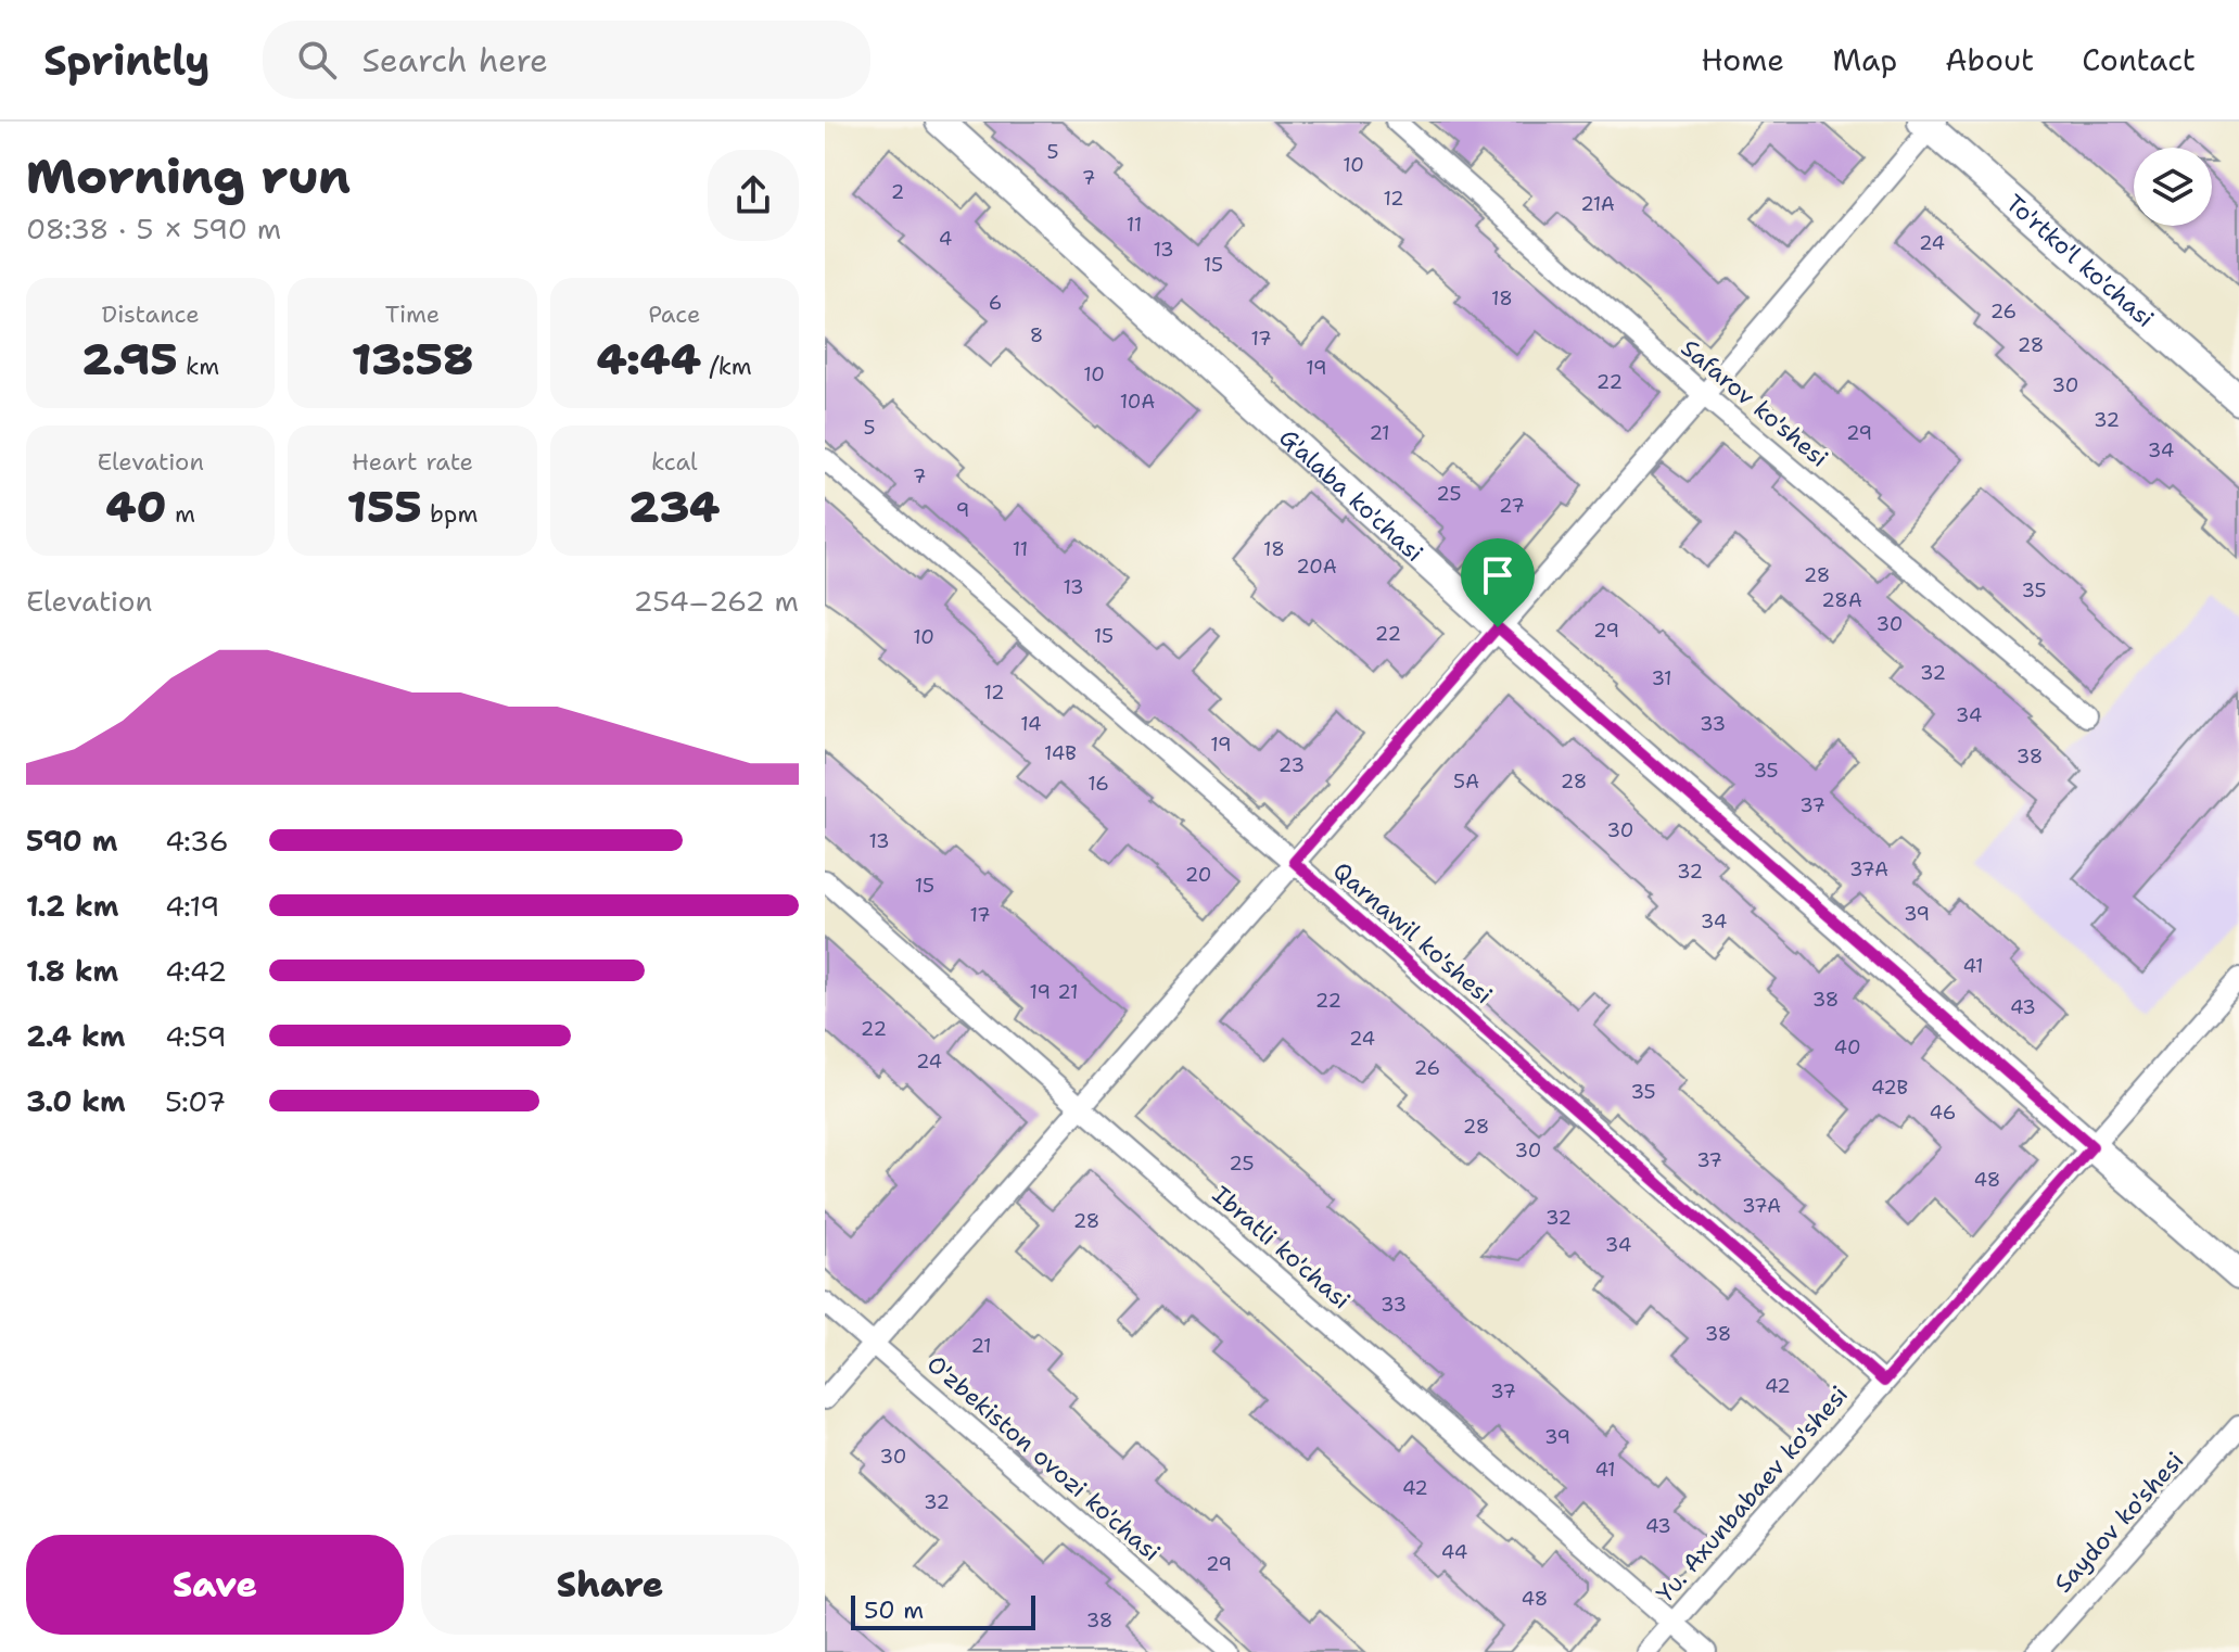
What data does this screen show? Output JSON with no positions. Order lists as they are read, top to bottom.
{
  "streets": {
    "street": [
      "To'rtko'l ko'chasi",
      "Safarov ko'shesi",
      "G'alaba ko'chasi",
      "Qarnawil ko'shesi",
      "Ibratli ko'chasi",
      "O'zbekiston ovozi ko'chasi",
      "Yu. Axunbabaev ko'shesi",
      "Saydov ko'shesi"
    ]
  },
  "crossings": [
    ["G'alaba ko'chasi", "Yu. Axunbabaev ko'shesi"],
    ["Qarnawil ko'shesi", "Yu. Axunbabaev ko'shesi"],
    ["Ibratli ko'chasi", "Yu. Axunbabaev ko'shesi"]
  ],
  "house_numbers": [
    "5",
    "10",
    "7",
    "2",
    "12",
    "21A",
    "11",
    "4",
    "24",
    "13",
    "15",
    "18",
    "6",
    "26",
    "8",
    "17",
    "28",
    "19",
    "10",
    "22",
    "30",
    "10A",
    "32",
    "5",
    "21",
    "29",
    "34",
    "7",
    "25",
    "27",
    "9",
    "11",
    "18",
    "20A",
    "28",
    "13",
    "35",
    "28A",
    "30",
    "29",
    "22",
    "15",
    "10",
    "32",
    "31",
    "12",
    "34",
    "14",
    "33",
    "19",
    "14B",
    "38",
    "23",
    "35",
    "5A",
    "28",
    "16",
    "37",
    "30",
    "13",
    "37A",
    "32",
    "20",
    "15",
    "39",
    "17",
    "34",
    "41",
    "19 21",
    "38",
    "22",
    "43",
    "22",
    "24",
    "40",
    "24",
    "26",
    "42B",
    "35",
    "46",
    "28",
    "30",
    "37",
    "25",
    "48",
    "37A",
    "32",
    "28",
    "34",
    "33",
    "38",
    "21",
    "42",
    "37",
    "39",
    "30",
    "41",
    "42",
    "32",
    "43",
    "44",
    "29",
    "48",
    "38"
  ],
  "scale_bar": "50 m",
  "page": {
    "header": "Sprintly",
    "search": "Search here",
    "nav": [
      "Home",
      "Map",
      "About",
      "Contact"
    ],
    "heading": ["Morning run", "08:38 · 5 × 590 m"],
    "stats": [
      ["Distance", "2.95 km"],
      ["Time", "13:58"],
      ["Pace", "4:44 /km"],
      ["Elevation", "40 m"],
      ["Heart rate", "155 bpm"],
      ["kcal", "234"]
    ],
    "chart": ["Elevation", "254–262 m"],
    "list": [
      {
        "name": "590 m",
        "note": "4:36"
      },
      {
        "name": "1.2 km",
        "note": "4:19"
      },
      {
        "name": "1.8 km",
        "note": "4:42"
      },
      {
        "name": "2.4 km",
        "note": "4:59"
      },
      {
        "name": "3.0 km",
        "note": "5:07"
      }
    ],
    "buttons": ["Save", "Share"],
    "scale": "50 m"
  }
}
